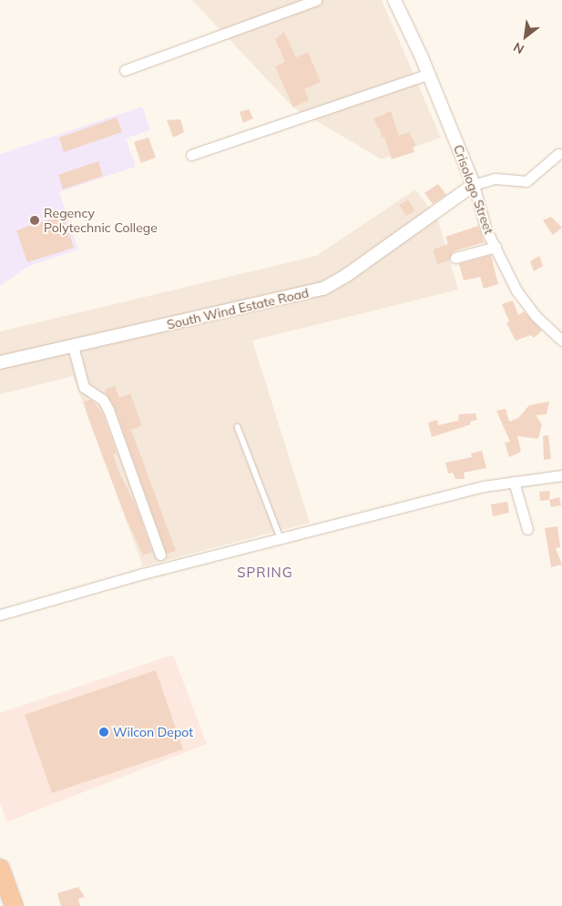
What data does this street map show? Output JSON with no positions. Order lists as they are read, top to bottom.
{
  "streets": {
    "street": ["Crisologo Street", "South Wind Estate Road"]
  },
  "crossings": [
    ["Crisologo Street", "South Wind Estate Road"]
  ],
  "districts": ["SPRING"],
  "places": ["Regency Polytechnic College", "Wilcon Depot"],
  "north": "bottom left"
}
